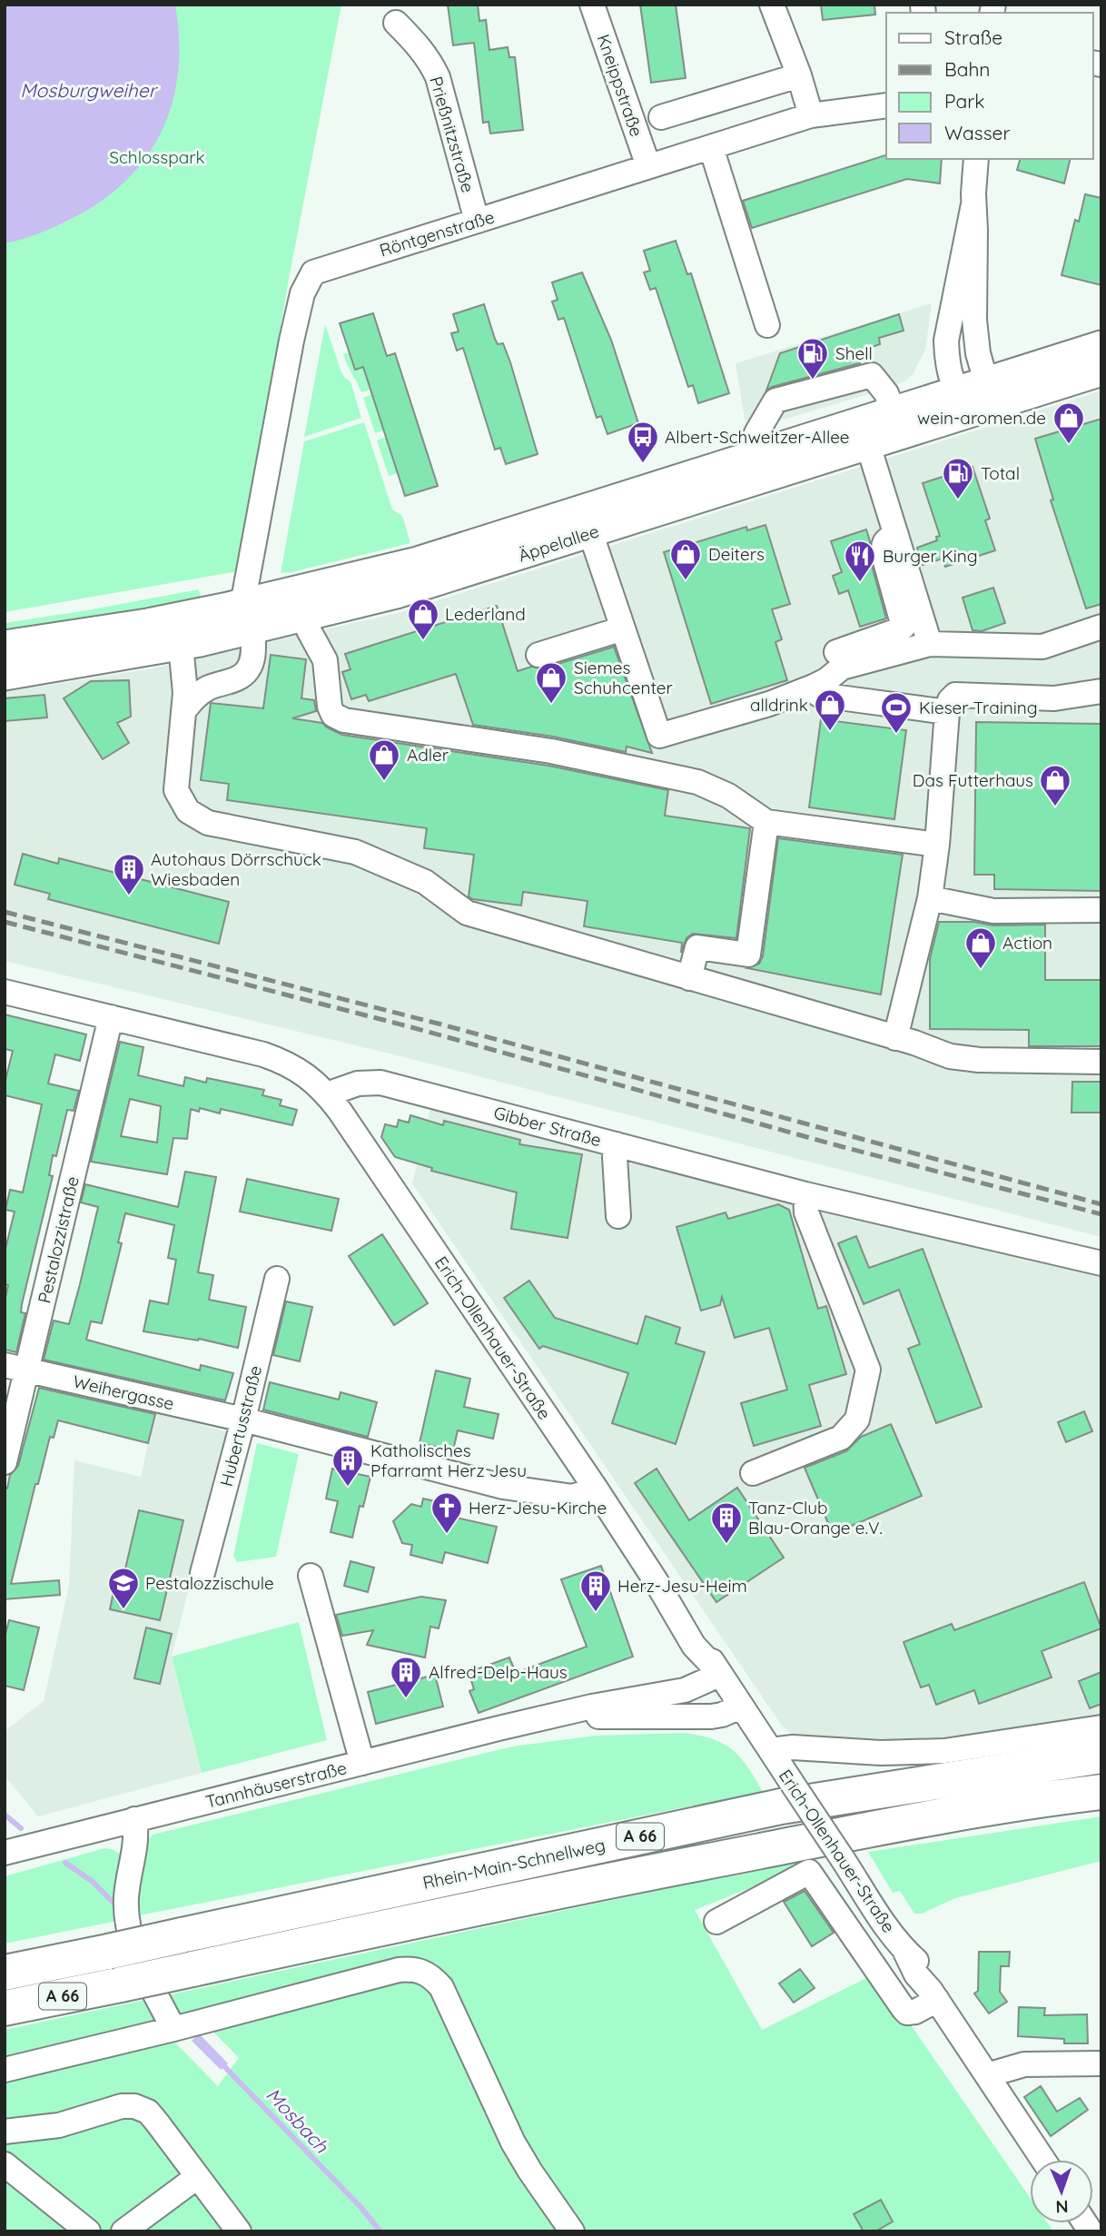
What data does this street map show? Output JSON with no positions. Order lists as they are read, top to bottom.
{
  "streets": {
    "highway": ["A 66", "Rhein-Main-Schnellweg"],
    "main road": ["Äppelallee"],
    "street": [
      "Kneippstraße",
      "Prießnitzstraße",
      "Röntgenstraße",
      "Gibber Straße",
      "Pestalozzistraße",
      "Erich-Ollenhauer-Straße",
      "Weihergasse",
      "Hubertusstraße",
      "Tannhäuserstraße"
    ]
  },
  "crossings": [
    ["Kneippstraße", "Röntgenstraße"],
    ["Prießnitzstraße", "Röntgenstraße"],
    ["Röntgenstraße", "Äppelallee"],
    ["Gibber Straße", "Erich-Ollenhauer-Straße"],
    ["Pestalozzistraße", "Weihergasse"],
    ["Erich-Ollenhauer-Straße", "Weihergasse"],
    ["Erich-Ollenhauer-Straße", "Tannhäuserstraße"],
    ["Weihergasse", "Hubertusstraße"]
  ],
  "water": ["Mosburgweiher", "Mosbach"],
  "parks": ["Schlosspark"],
  "places": {
    "fuel station": ["Shell", "Total"],
    "shop": [
      "wein-aromen.de",
      "Deiters",
      "Lederland",
      "Siemes Schuhcenter",
      "alldrink",
      "Adler",
      "Das Futterhaus",
      "Action"
    ],
    "bus stop": ["Albert-Schweitzer-Allee"],
    "restaurant": ["Burger King"],
    "sports": ["Kieser Training"],
    "building": [
      "Autohaus Dörrschuck Wiesbaden",
      "Katholisches Pfarramt Herz Jesu",
      "Tanz-Club Blau-Orange e.V.",
      "Herz-Jesu-Heim",
      "Alfred-Delp-Haus"
    ],
    "church": ["Herz-Jesu-Kirche"],
    "school or university": ["Pestalozzischule"]
  },
  "legend": [
    "Straße",
    "Bahn",
    "Park",
    "Wasser"
  ],
  "north": "bottom"
}
